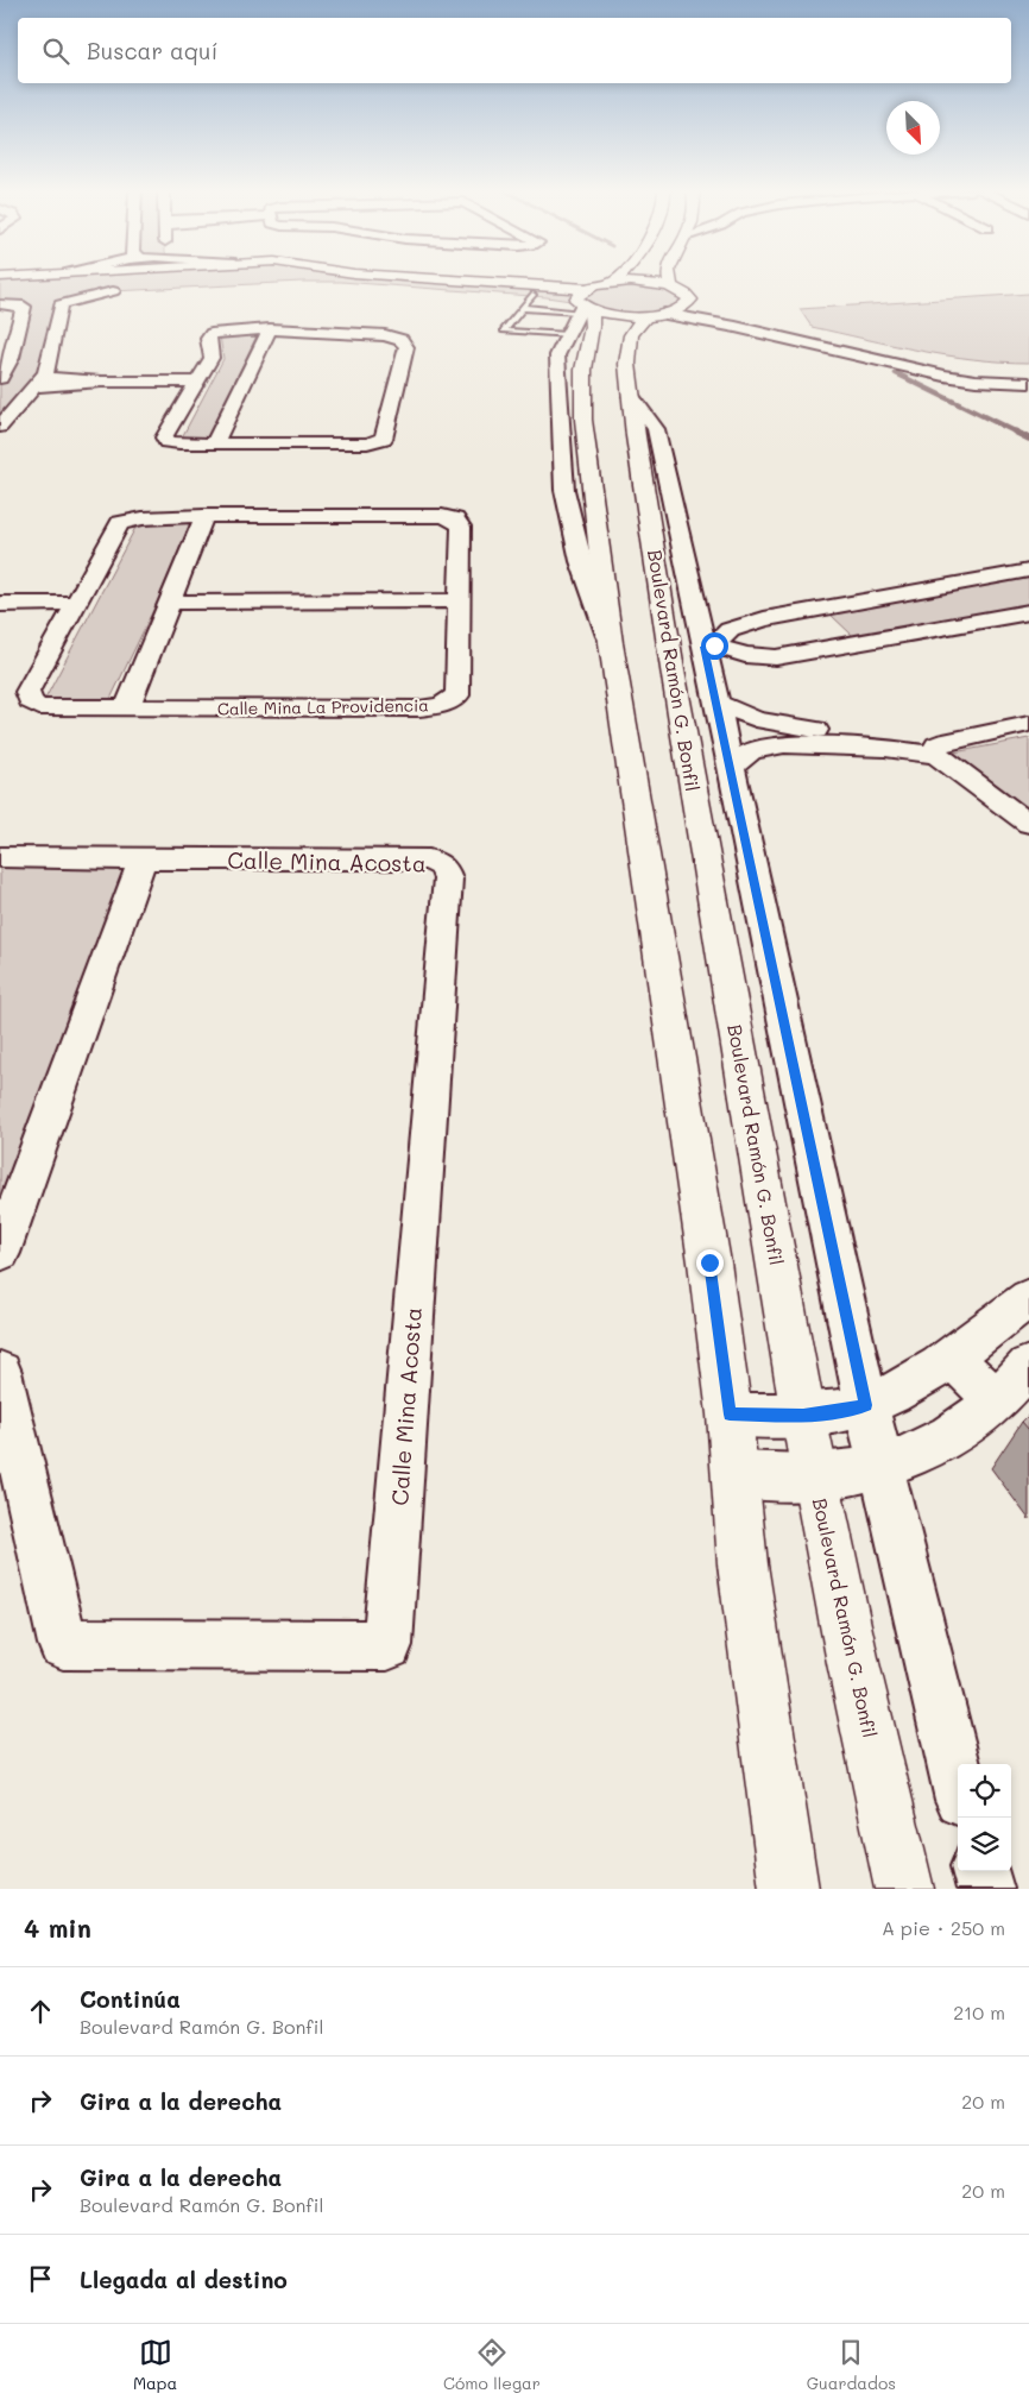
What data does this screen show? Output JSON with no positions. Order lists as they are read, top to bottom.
{
  "streets": {
    "main road": ["Boulevard Ramón G. Bonfil"],
    "street": ["Calle Mina La Providencia", "Calle Mina Acosta"]
  },
  "north": "bottom right",
  "page": {
    "search": "Buscar aquí",
    "heading": ["4 min", "A pie · 250 m"],
    "list": [
      ["Continúa", "Boulevard Ramón G. Bonfil", "210 m"],
      ["Gira a la derecha", "20 m"],
      ["Gira a la derecha", "Boulevard Ramón G. Bonfil", "20 m"],
      "Llegada al destino"
    ],
    "nav": ["Mapa", "Cómo llegar", "Guardados"]
  }
}
